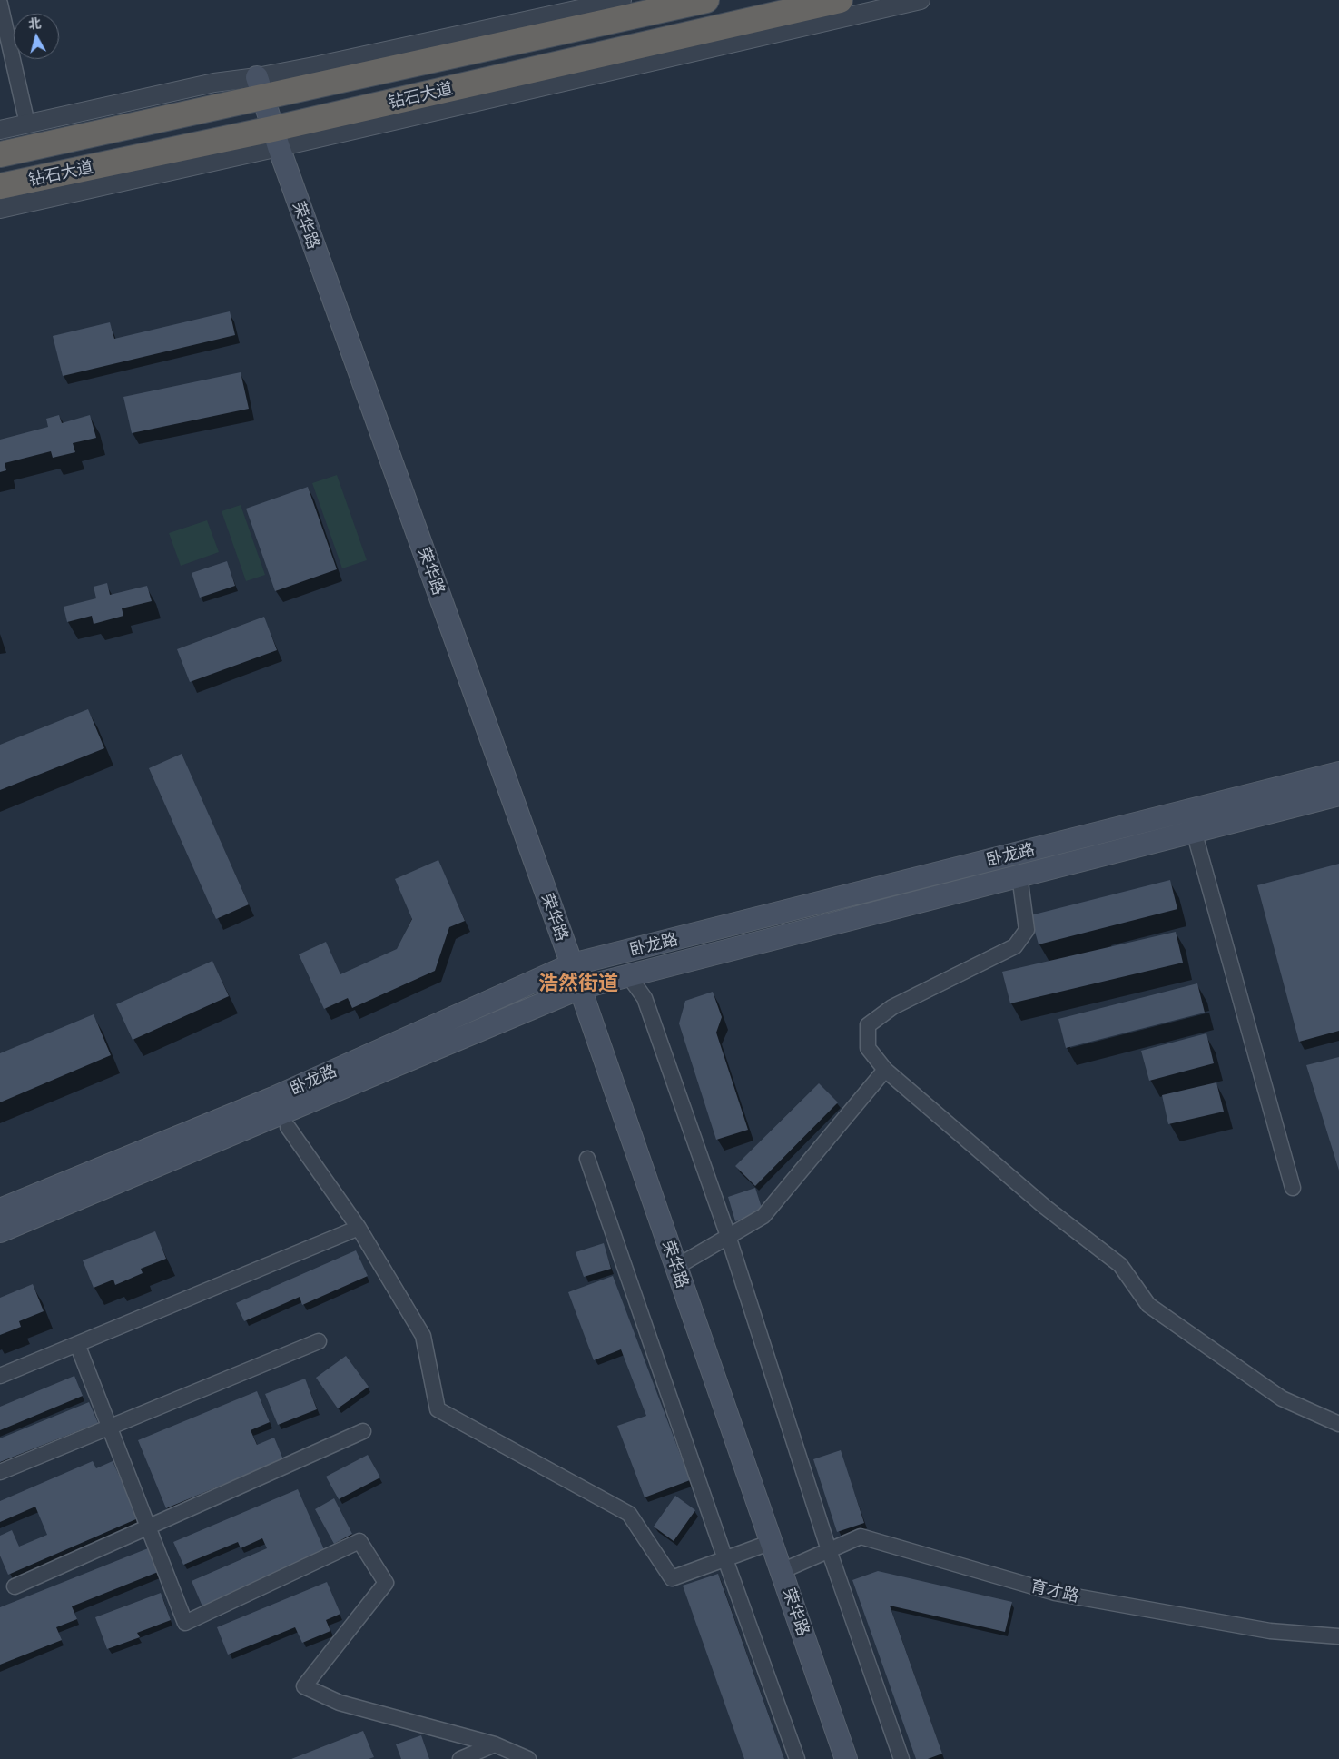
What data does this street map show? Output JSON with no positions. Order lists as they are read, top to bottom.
{
  "streets": {
    "highway": ["钻石大道"],
    "main road": ["荣华路", "卧龙路"],
    "street": ["育才路"]
  },
  "crossings": [
    ["钻石大道", "荣华路"],
    ["荣华路", "卧龙路"],
    ["荣华路", "育才路"]
  ],
  "districts": ["浩然街道"],
  "north": "top"
}
